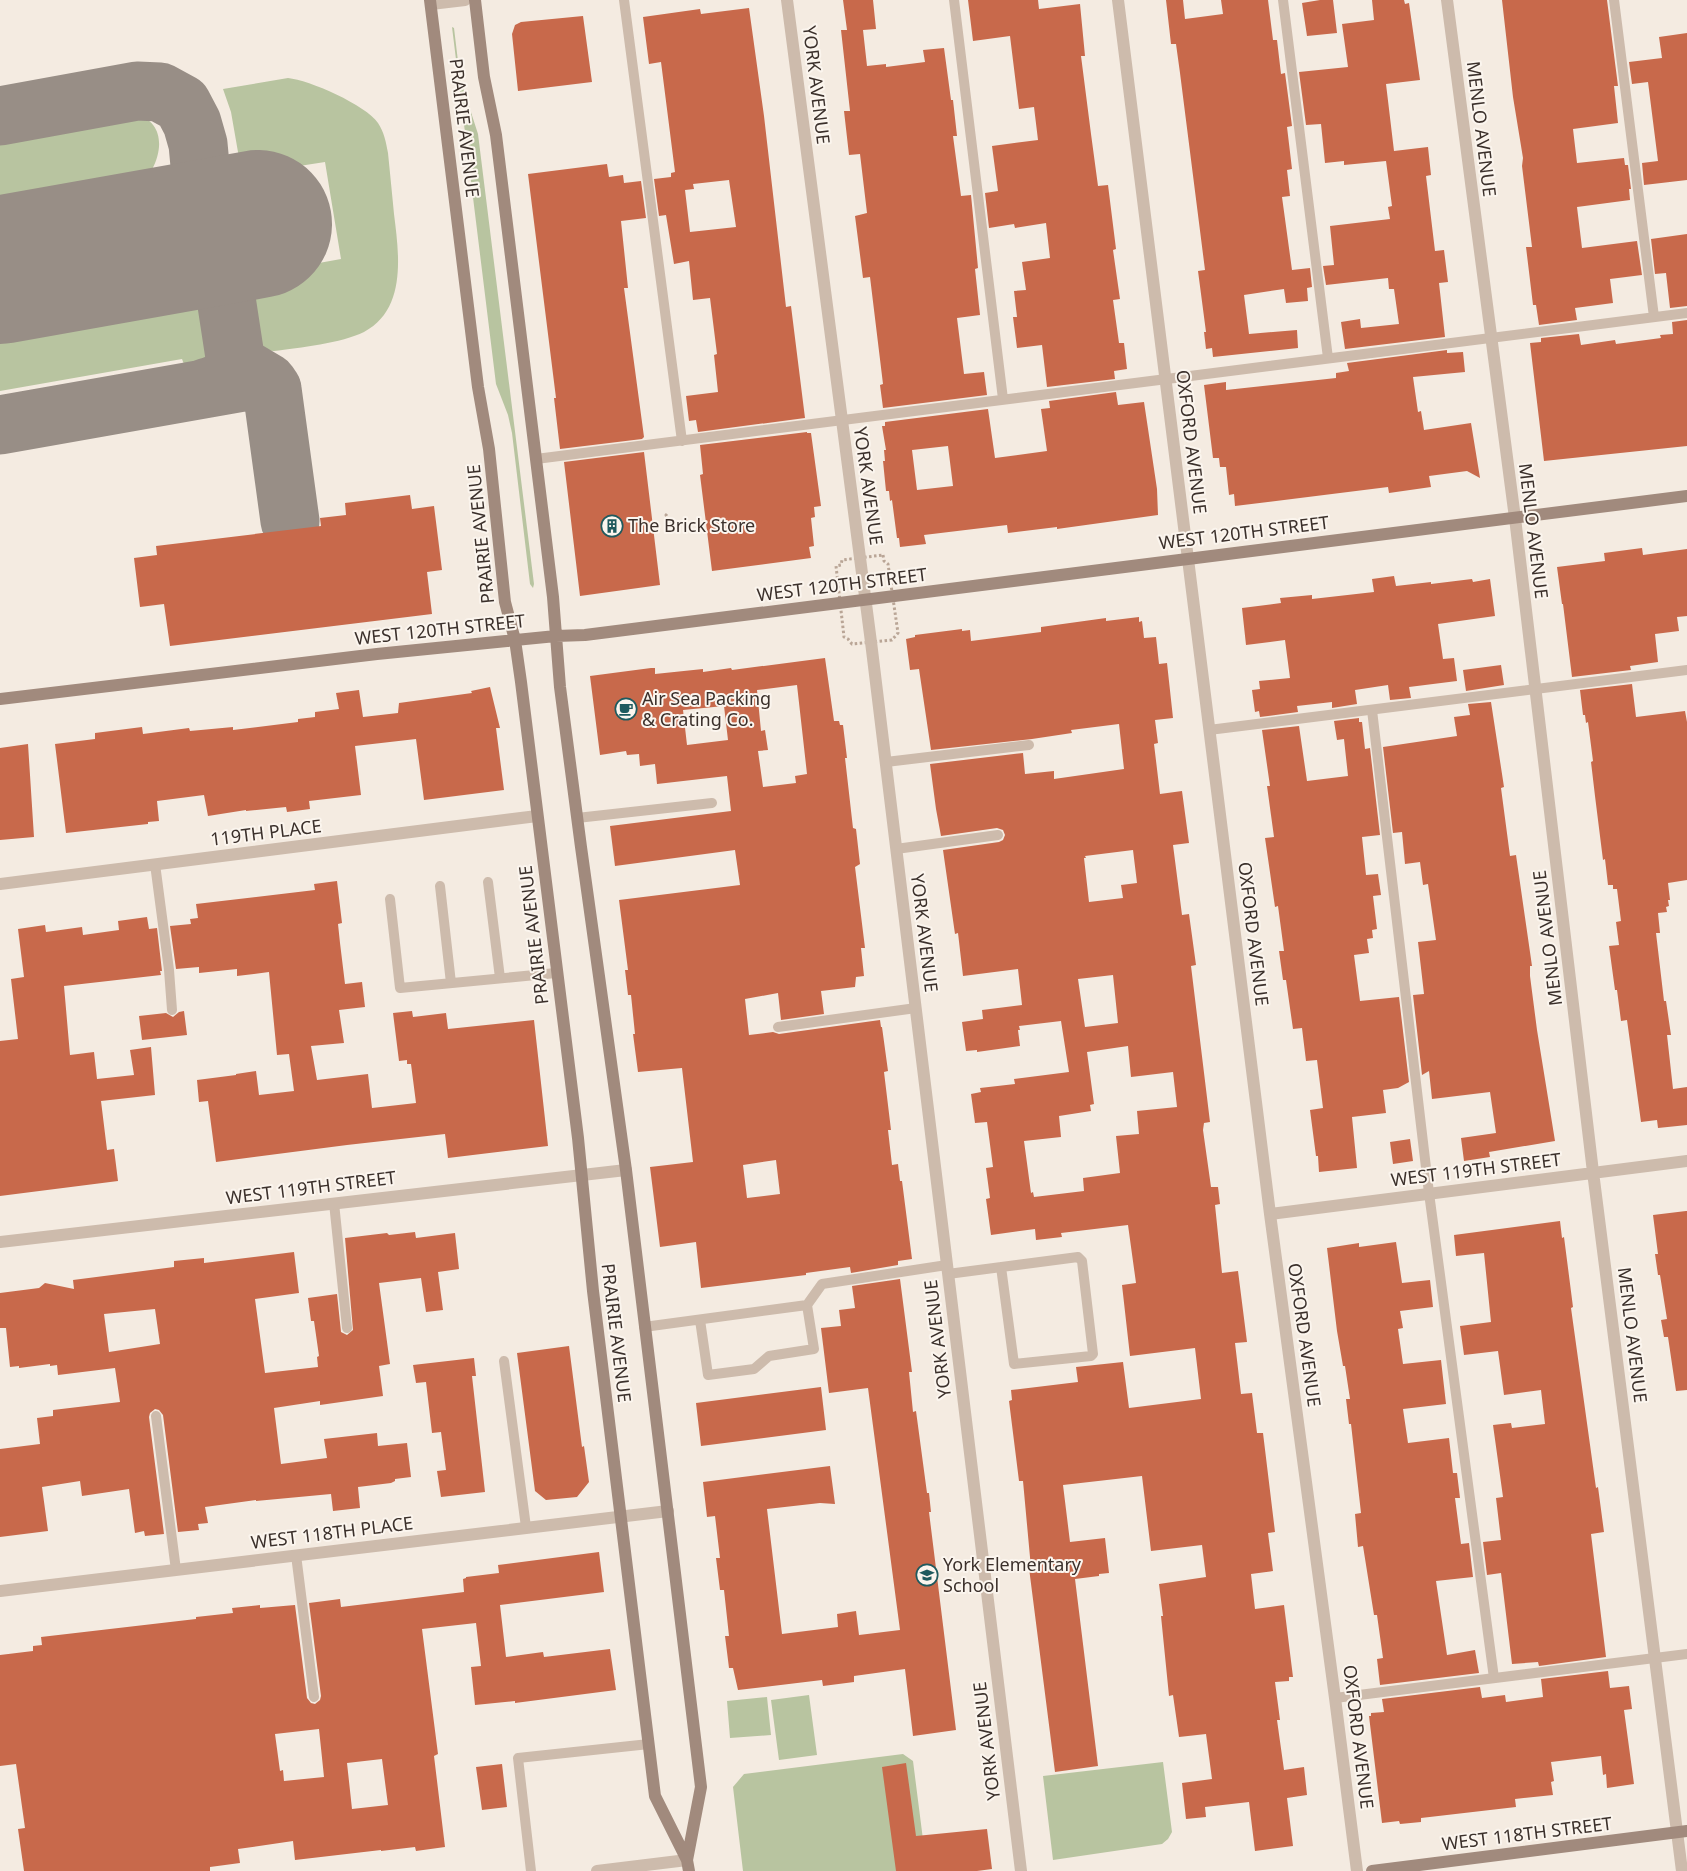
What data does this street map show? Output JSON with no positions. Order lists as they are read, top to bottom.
{
  "streets": {
    "main road": ["PRAIRIE AVENUE", "WEST 120TH STREET", "WEST 118TH STREET"],
    "street": [
      "YORK AVENUE",
      "MENLO AVENUE",
      "OXFORD AVENUE",
      "119TH PLACE",
      "WEST 119TH STREET",
      "WEST 118TH PLACE"
    ]
  },
  "crossings": [
    ["YORK AVENUE", "WEST 120TH STREET"],
    ["PRAIRIE AVENUE", "WEST 120TH STREET"],
    ["PRAIRIE AVENUE", "119TH PLACE"],
    ["PRAIRIE AVENUE", "WEST 119TH STREET"],
    ["PRAIRIE AVENUE", "WEST 118TH PLACE"],
    ["MENLO AVENUE", "WEST 120TH STREET"],
    ["MENLO AVENUE", "WEST 119TH STREET"],
    ["MENLO AVENUE", "WEST 118TH STREET"],
    ["OXFORD AVENUE", "WEST 120TH STREET"],
    ["OXFORD AVENUE", "WEST 119TH STREET"]
  ],
  "places": {
    "building": ["The Brick Store"],
    "cafe": ["Air Sea Packing & Crating Co."],
    "school or university": ["York Elementary School"]
  }
}
